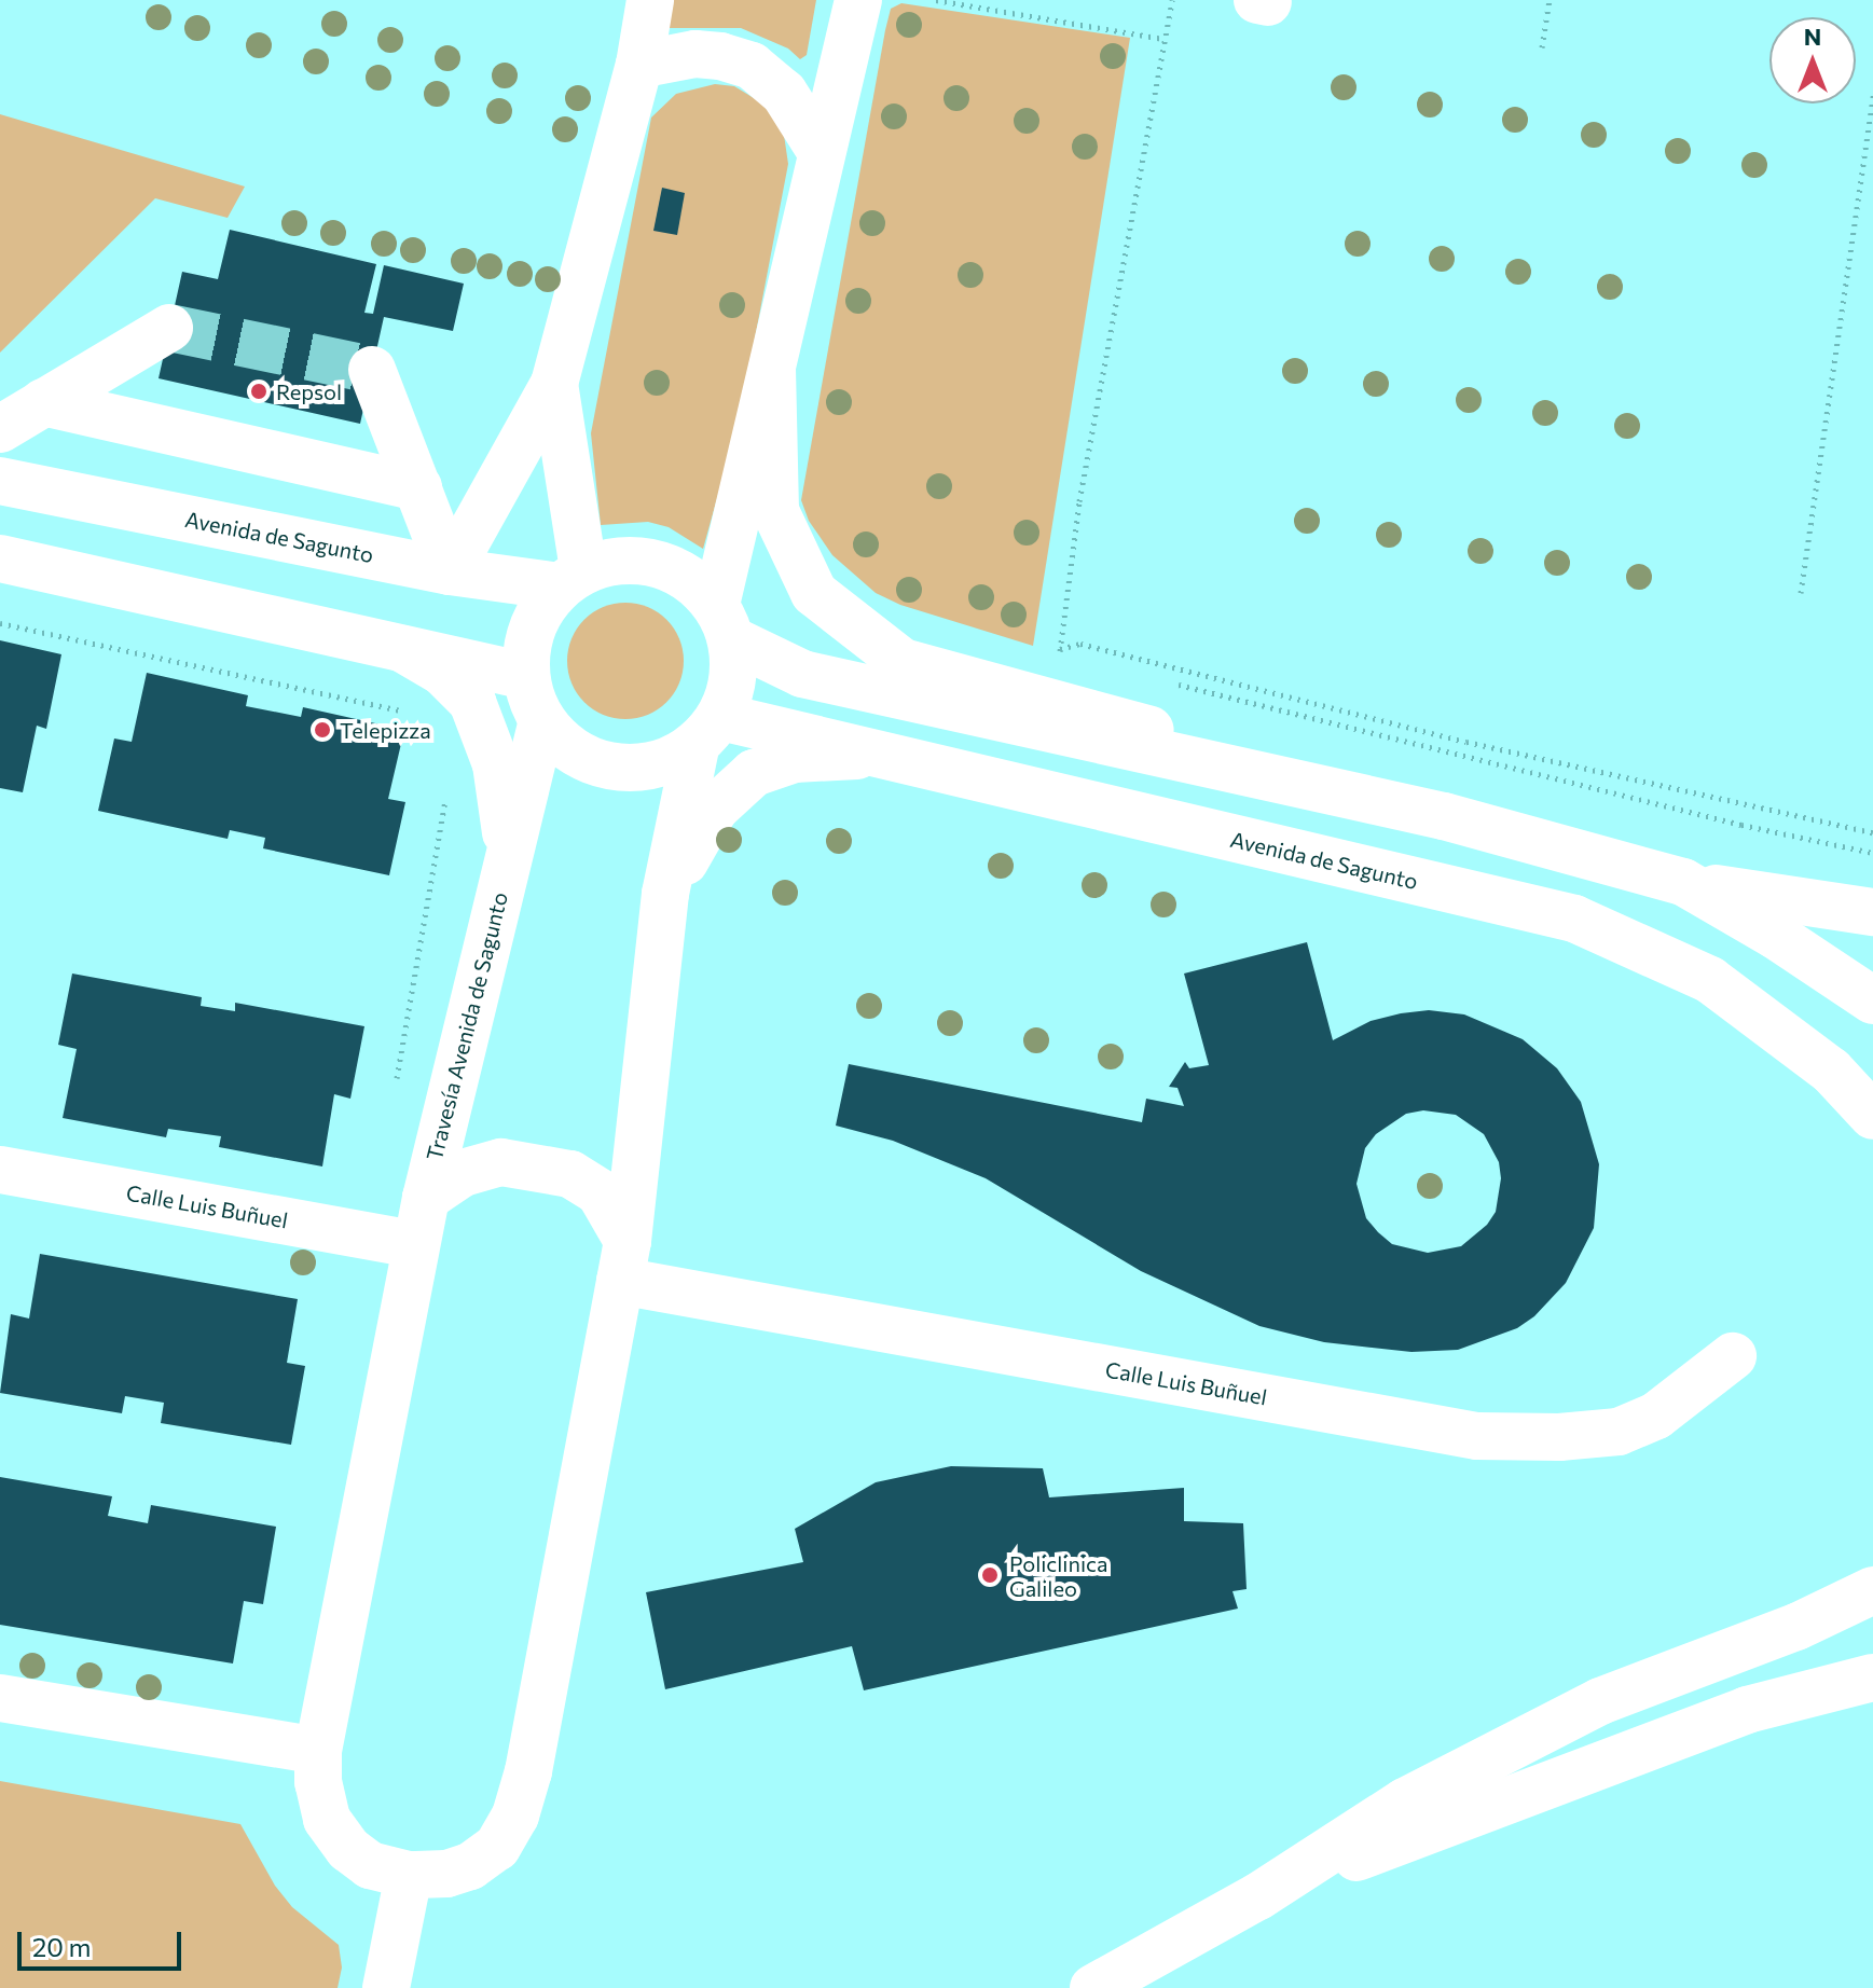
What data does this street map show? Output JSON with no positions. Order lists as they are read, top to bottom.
{
  "streets": {
    "main road": ["Avenida de Sagunto", "Travesía Avenida de Sagunto", "Calle Luis Buñuel"]
  },
  "crossings": [
    ["Avenida de Sagunto", "Travesía Avenida de Sagunto"],
    ["Travesía Avenida de Sagunto", "Calle Luis Buñuel"]
  ],
  "places": ["Repsol", "Telepizza", "Policlinica Galileo"],
  "scale_bar": "20 m",
  "north": "top"
}
